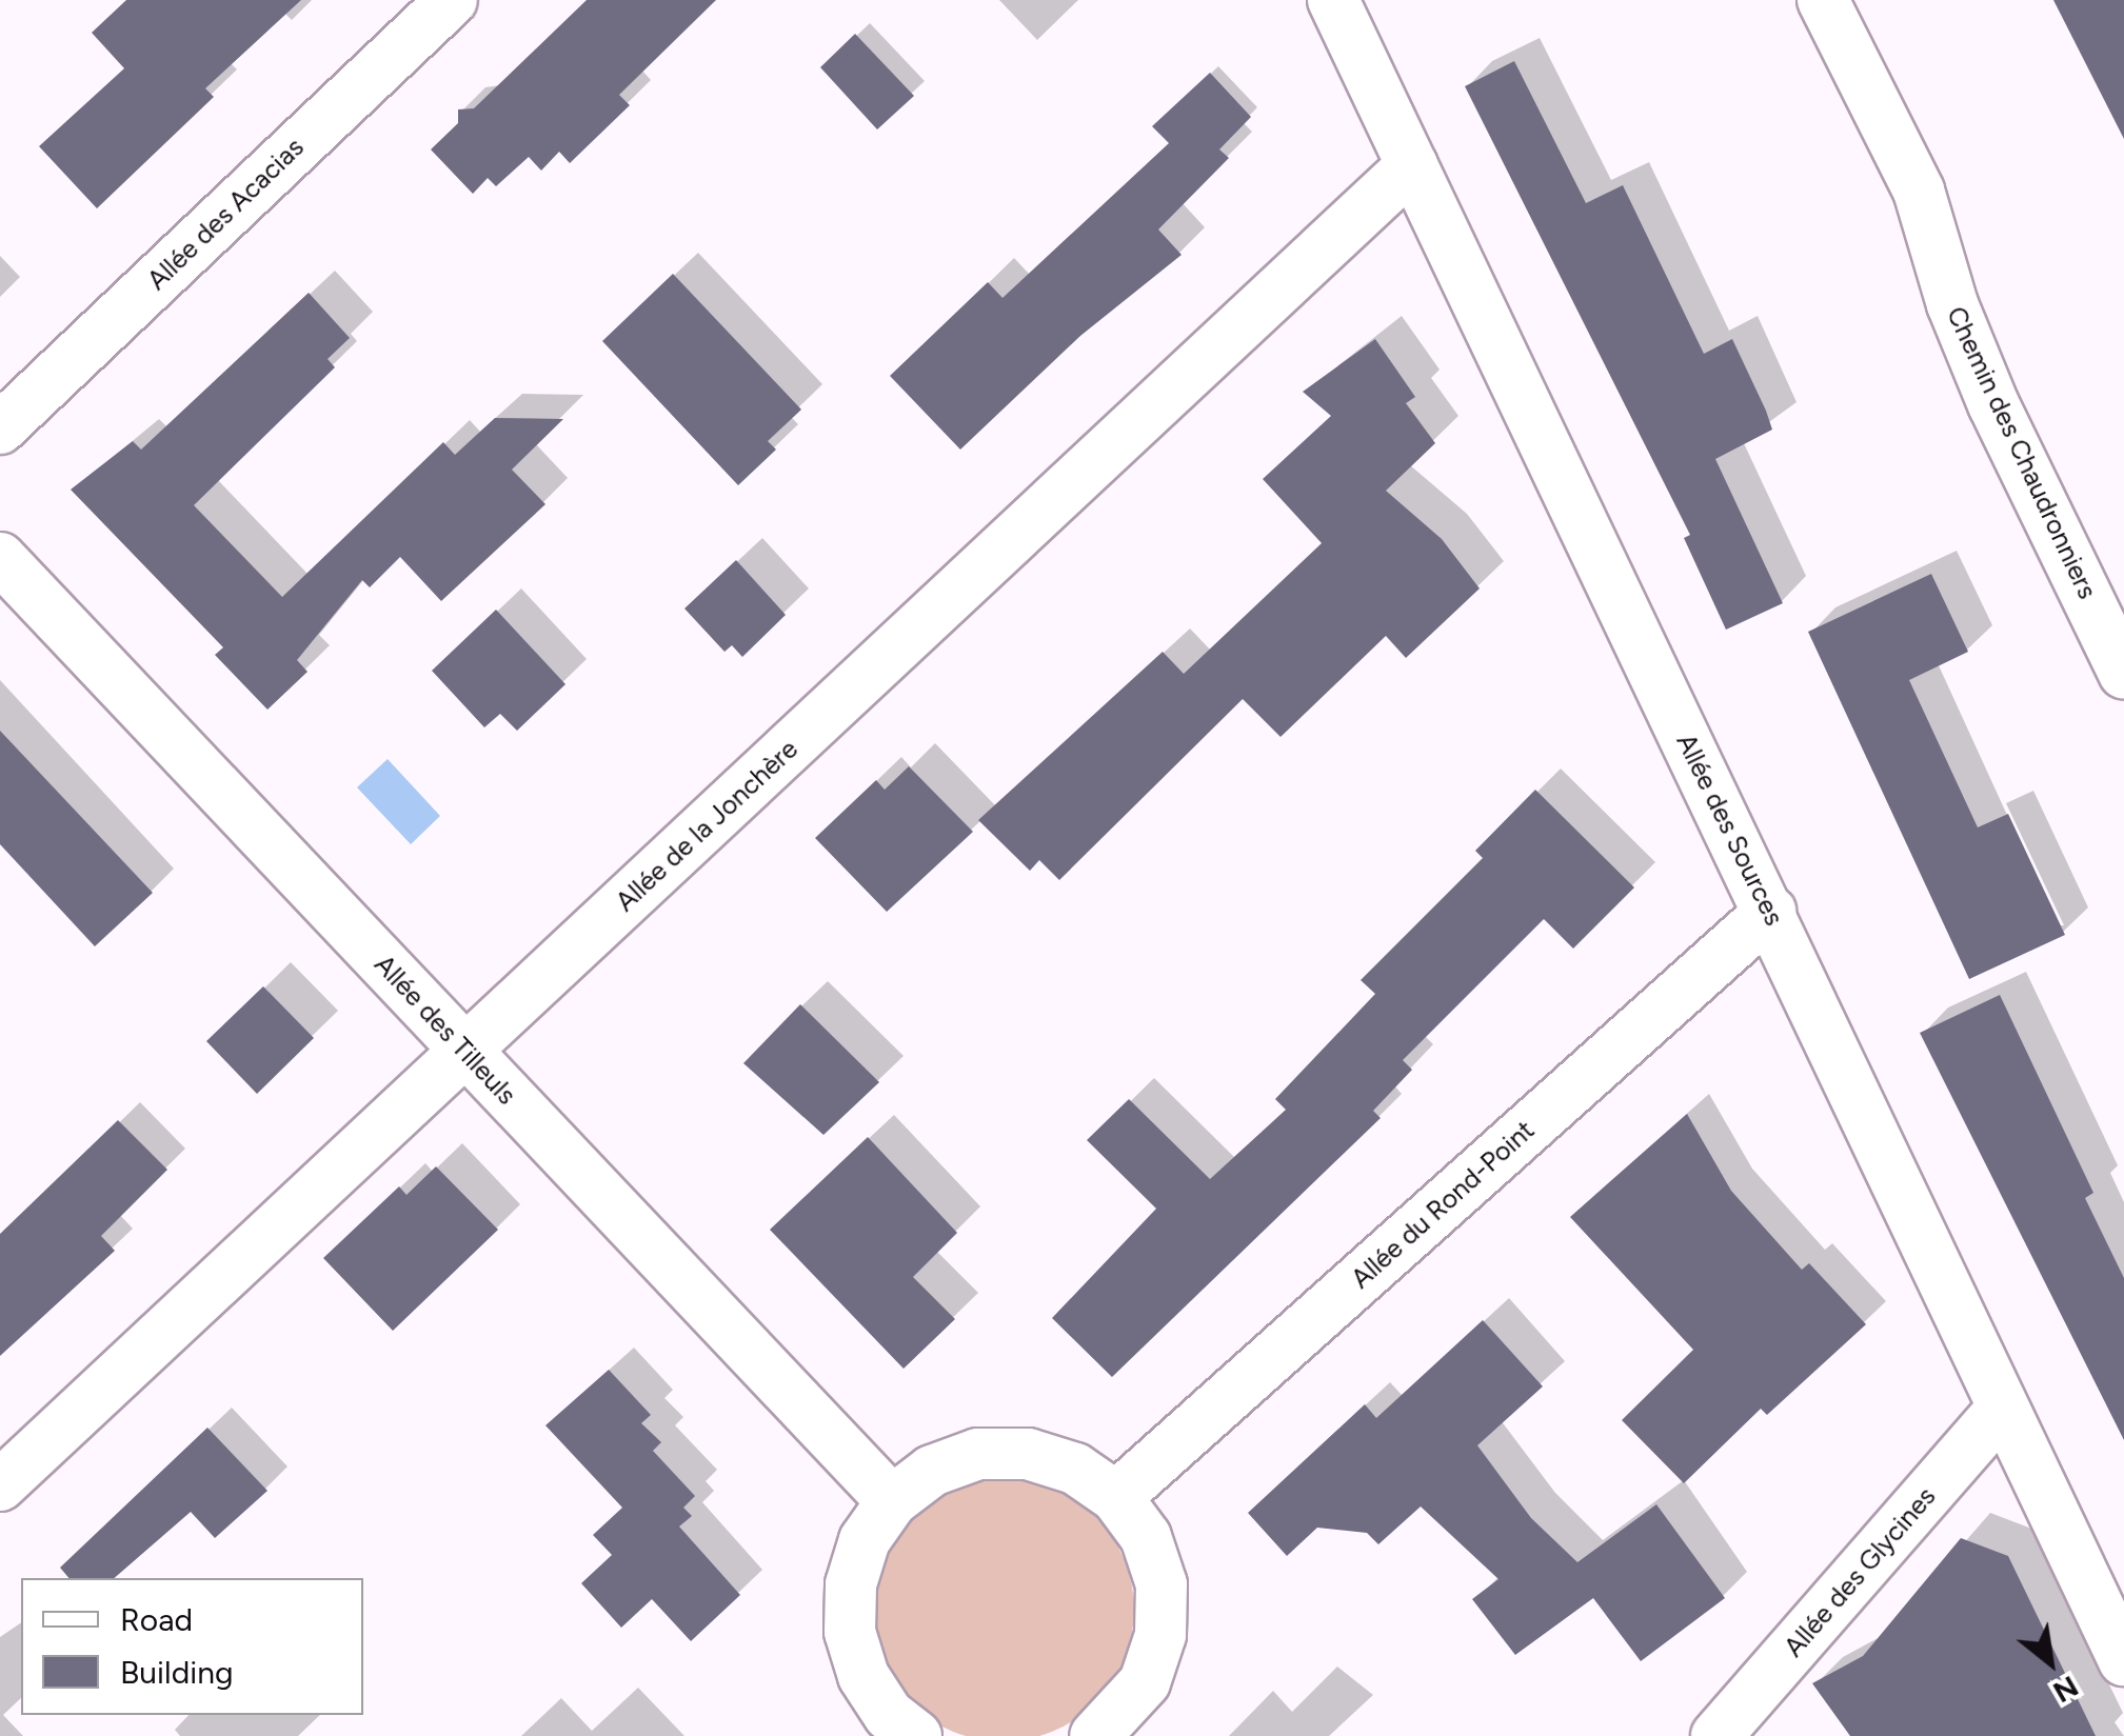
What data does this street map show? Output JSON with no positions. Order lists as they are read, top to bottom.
{
  "streets": {
    "street": [
      "Allée des Acacias",
      "Chemin des Chaudronniers",
      "Allée de la Jonchère",
      "Allée des Sources",
      "Allée des Tilleuls",
      "Allée du Rond-Point",
      "Allée des Glycines"
    ]
  },
  "crossings": [
    ["Allée de la Jonchère", "Allée des Sources"],
    ["Allée de la Jonchère", "Allée des Tilleuls"],
    ["Allée des Sources", "Allée du Rond-Point"],
    ["Allée des Sources", "Allée des Glycines"]
  ],
  "legend": ["Road", "Building"],
  "north": "bottom right"
}
